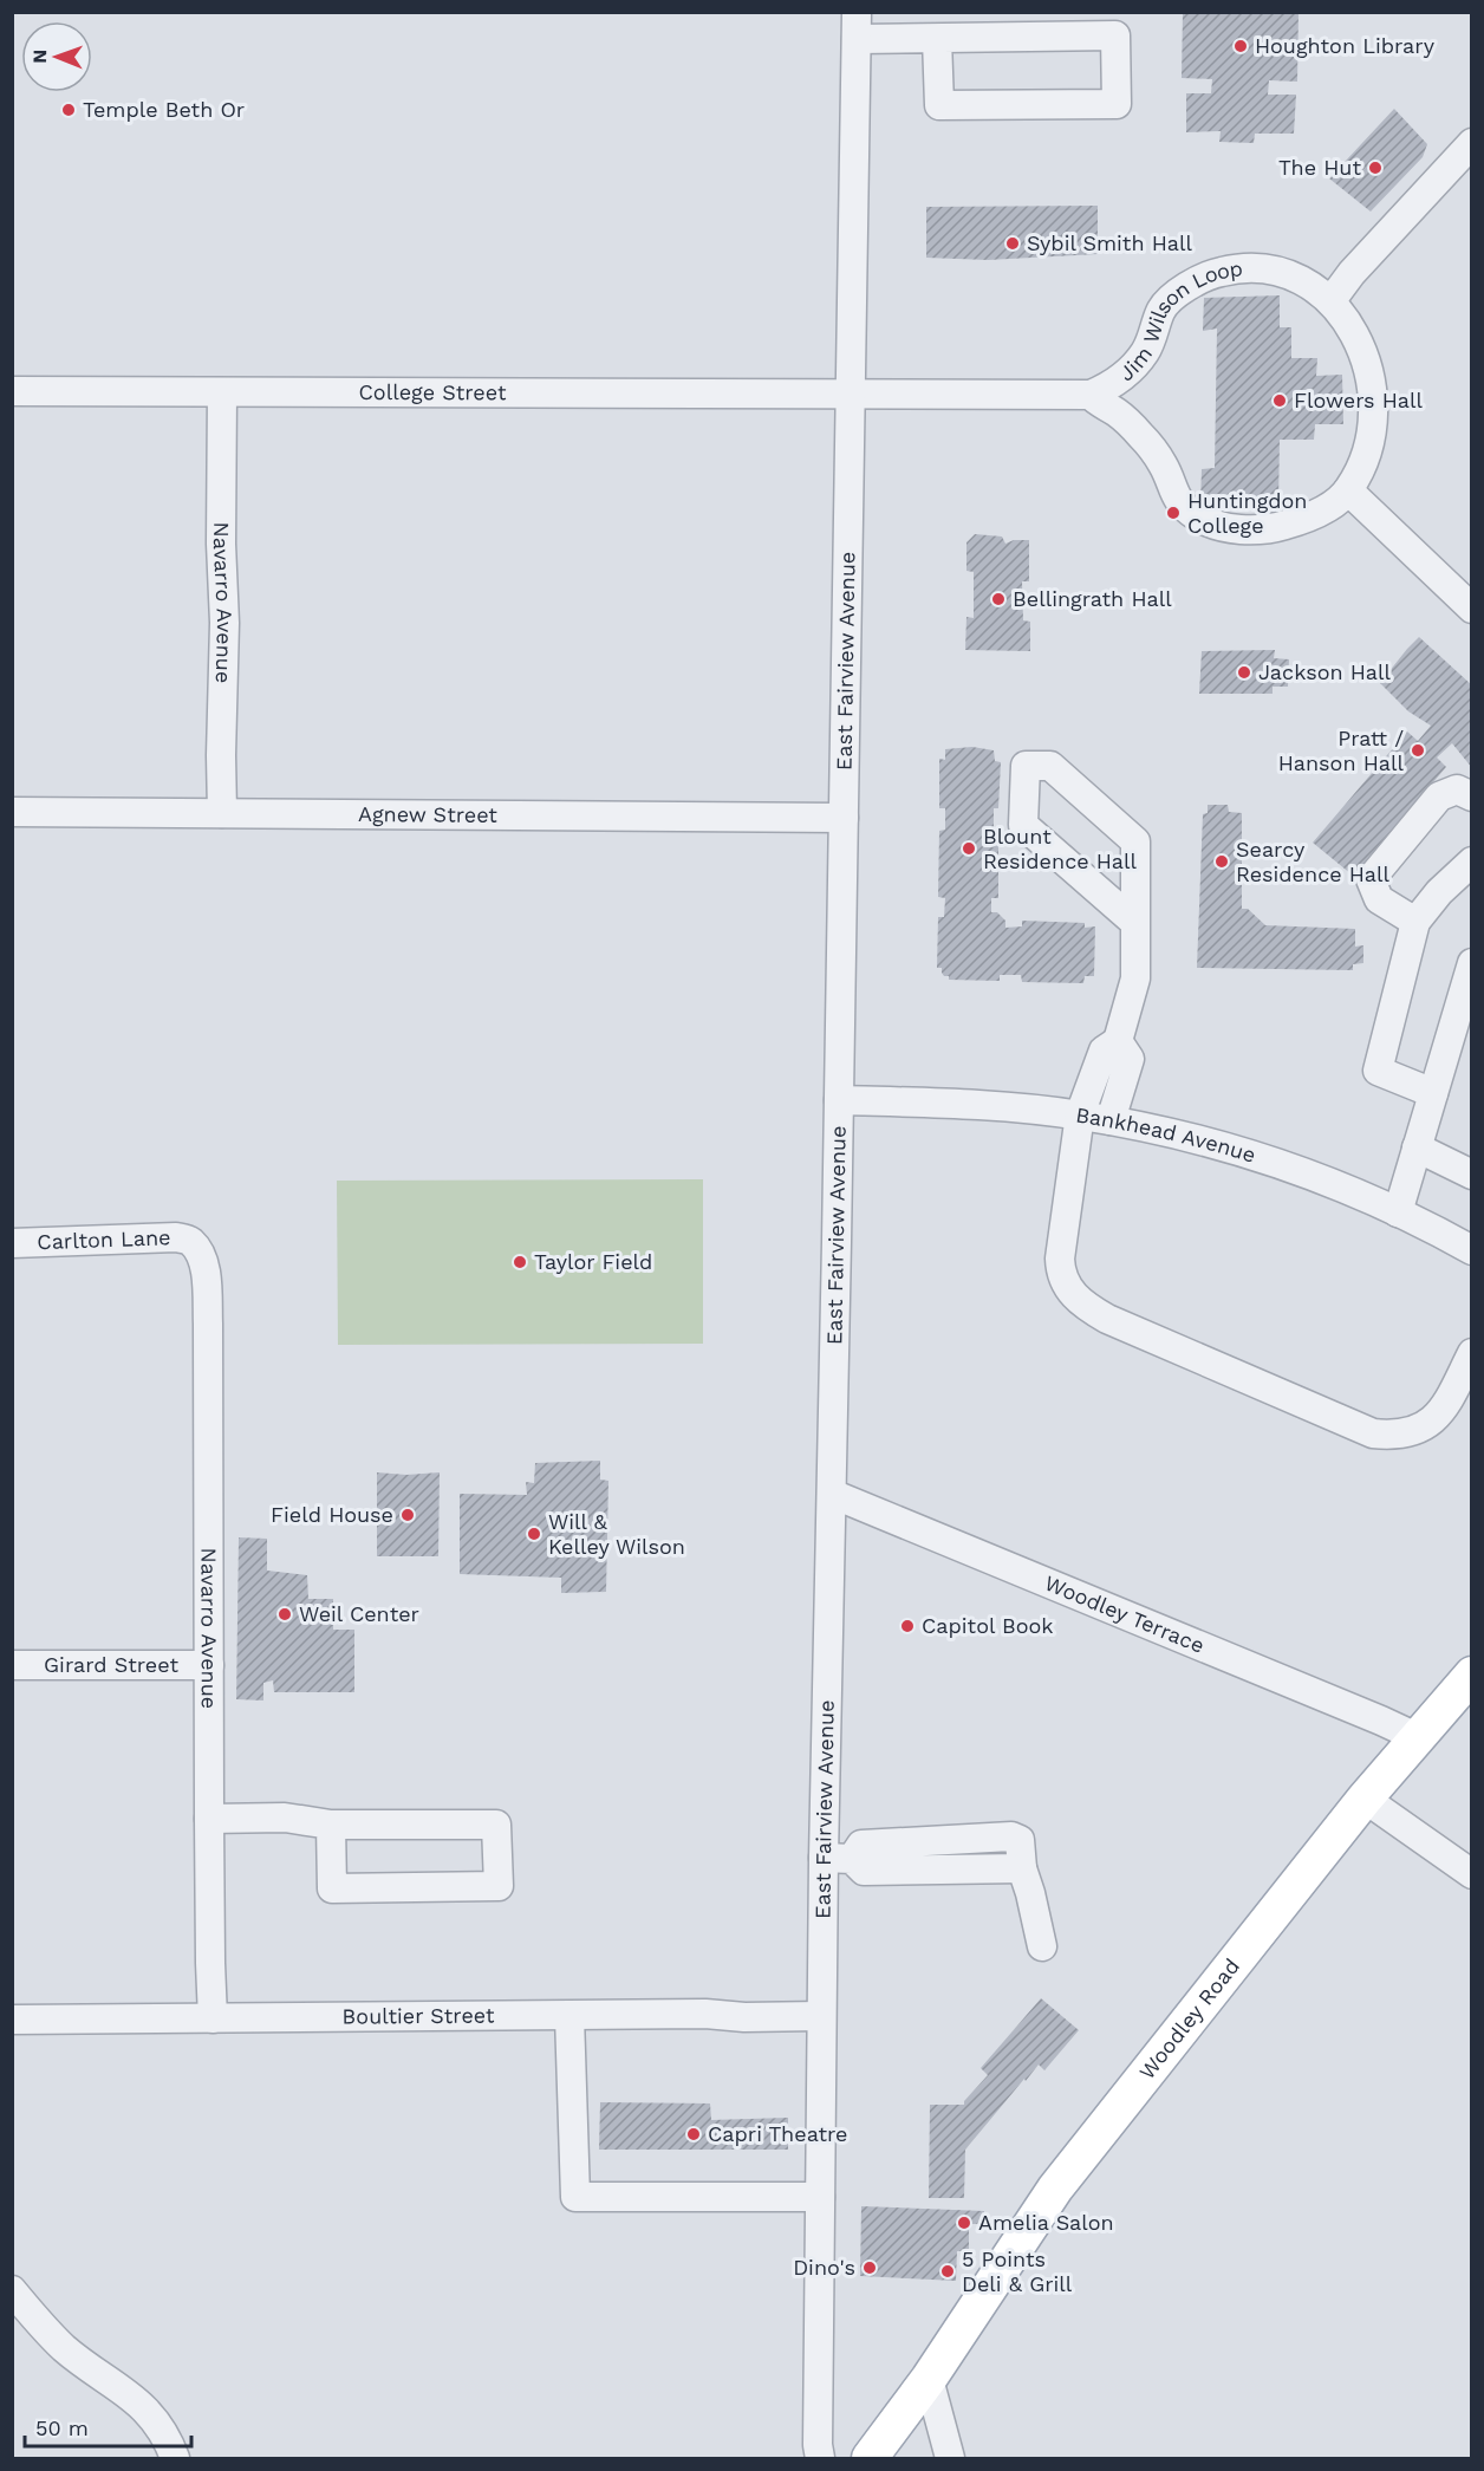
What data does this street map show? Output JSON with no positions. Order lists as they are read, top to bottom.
{
  "streets": {
    "main road": ["Woodley Road"],
    "street": [
      "Jim Wilson Loop",
      "College Street",
      "Navarro Avenue",
      "East Fairview Avenue",
      "Agnew Street",
      "Bankhead Avenue",
      "Carlton Lane",
      "Woodley Terrace",
      "Girard Street",
      "Boultier Street"
    ]
  },
  "crossings": [
    ["Jim Wilson Loop", "College Street"],
    ["College Street", "Navarro Avenue"],
    ["College Street", "East Fairview Avenue"],
    ["Navarro Avenue", "Agnew Street"],
    ["Navarro Avenue", "Carlton Lane"],
    ["Navarro Avenue", "Girard Street"],
    ["Navarro Avenue", "Boultier Street"],
    ["East Fairview Avenue", "Agnew Street"],
    ["East Fairview Avenue", "Bankhead Avenue"],
    ["East Fairview Avenue", "Woodley Terrace"],
    ["East Fairview Avenue", "Boultier Street"],
    ["Woodley Terrace", "Woodley Road"]
  ],
  "places": [
    "Houghton Library",
    "Temple Beth Or",
    "The Hut",
    "Sybil Smith Hall",
    "Flowers Hall",
    "Huntingdon College",
    "Bellingrath Hall",
    "Jackson Hall",
    "Pratt / Hanson Hall",
    "Blount Residence Hall",
    "Searcy Residence Hall",
    "Taylor Field",
    "Field House",
    "Will & Kelley Wilson",
    "Weil Center",
    "Capitol Book",
    "Capri Theatre",
    "Amelia Salon",
    "Dino's",
    "5 Points Deli & Grill"
  ],
  "scale_bar": "50 m",
  "north": "left"
}
